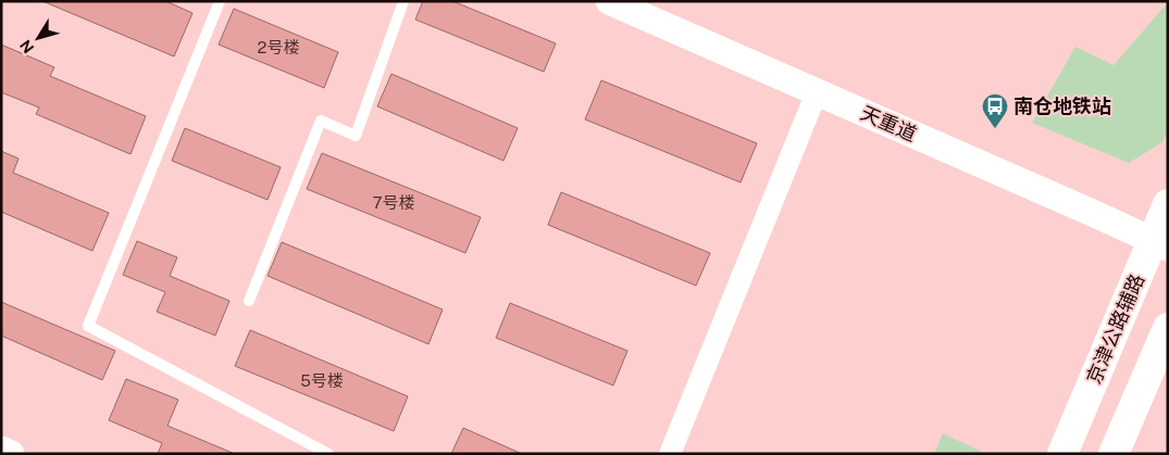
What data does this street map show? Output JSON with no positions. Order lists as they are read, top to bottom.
{
  "streets": {
    "main road": ["京津公路辅路"],
    "street": ["天重道"]
  },
  "crossings": [
    ["天重道", "京津公路辅路"]
  ],
  "places": {
    "bus stop": ["南仓地铁站"]
  },
  "house_numbers": ["2号楼", "7号楼", "5号楼"],
  "north": "bottom left"
}
